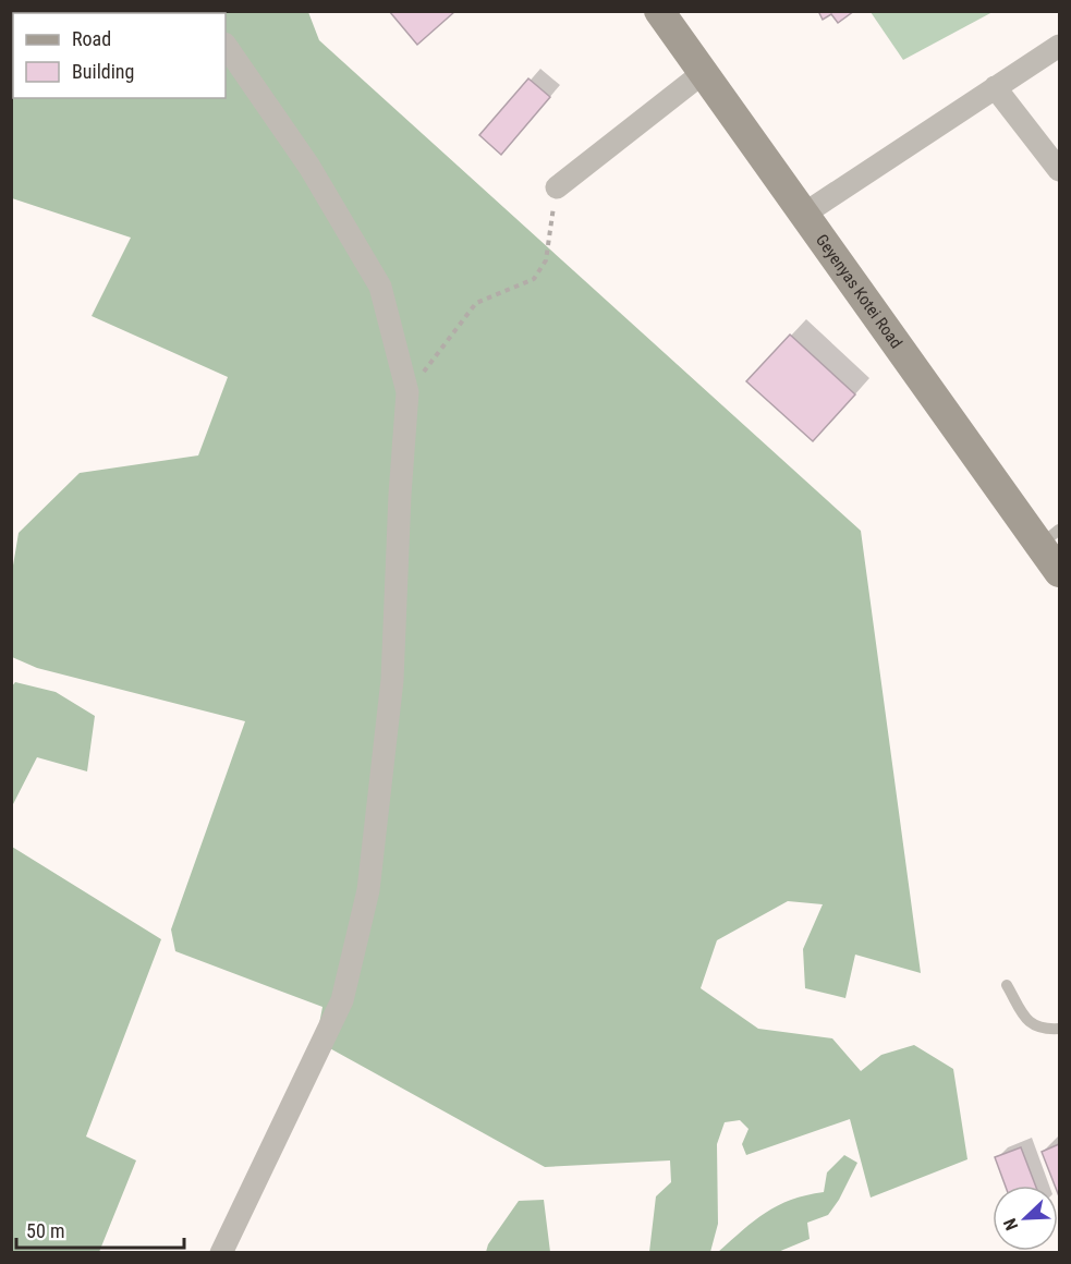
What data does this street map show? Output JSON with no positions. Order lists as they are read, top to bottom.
{
  "streets": {
    "street": ["Geyenyas Kotei Road"]
  },
  "legend": ["Road", "Building"],
  "scale_bar": "50 m",
  "north": "bottom left"
}
